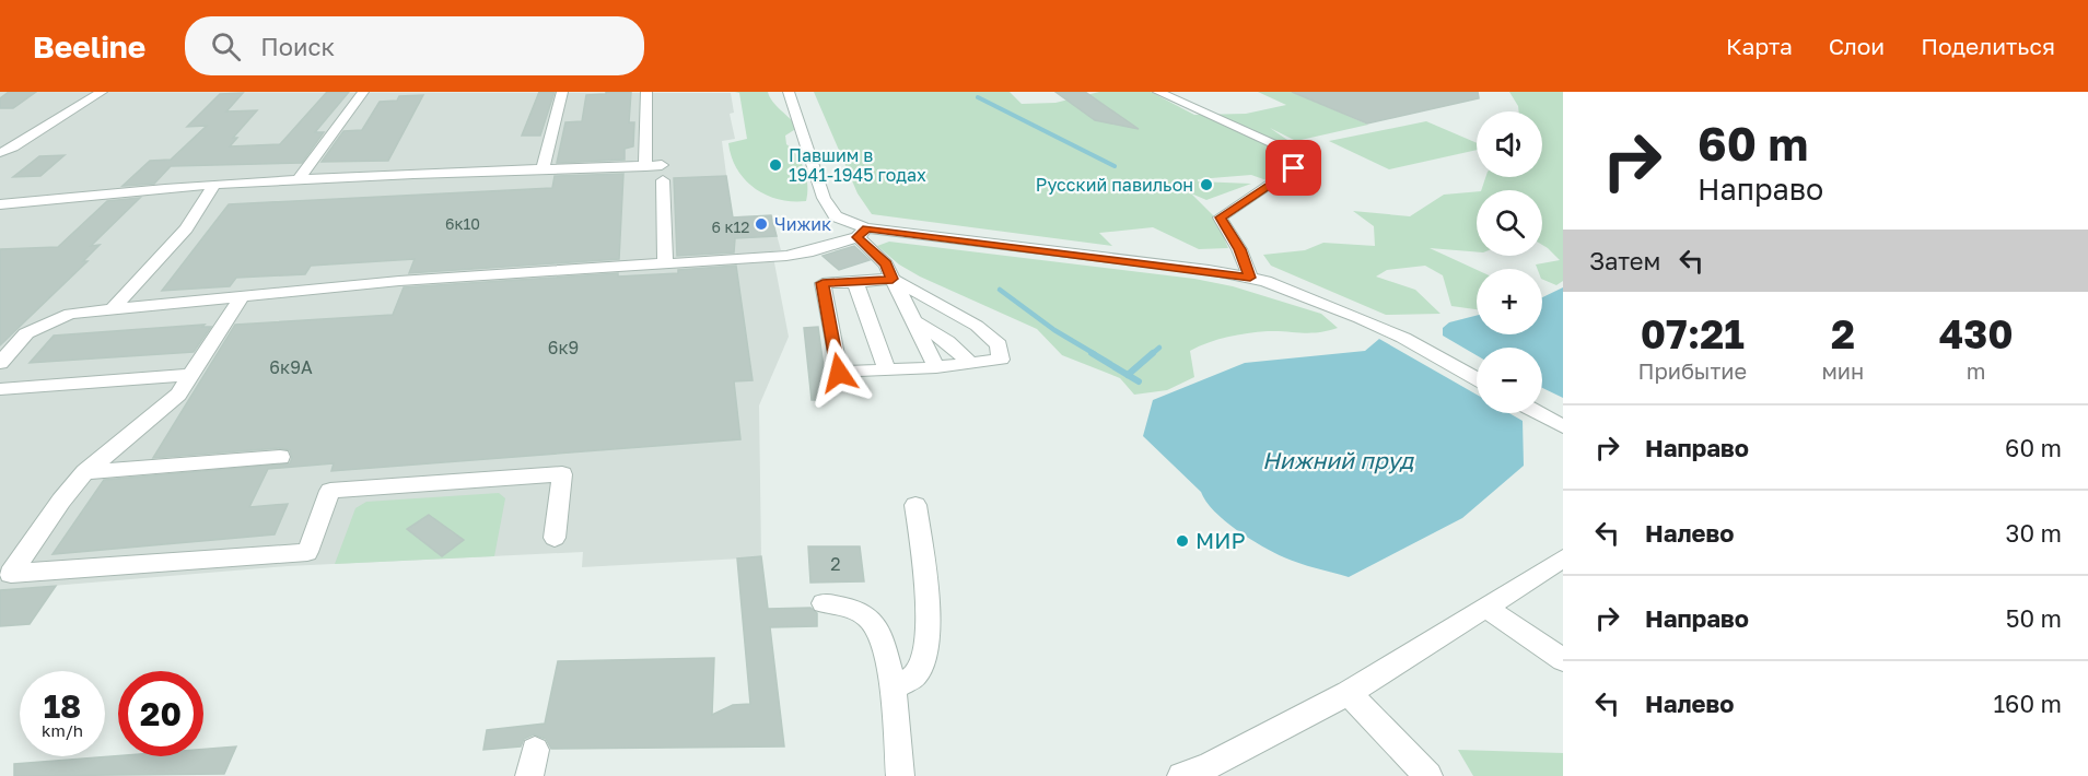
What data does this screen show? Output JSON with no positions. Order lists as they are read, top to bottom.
{
  "water": ["Нижний пруд"],
  "places": [
    "Павшим в 1941-1945 годах",
    "Русский павильон",
    "Чижик",
    "МИР"
  ],
  "house_numbers": [
    "6к10",
    "6 к12",
    "6к9",
    "6к9А",
    "2"
  ],
  "page": {
    "header": "Beeline",
    "search": "Поиск",
    "nav": ["Карта", "Слои", "Поделиться"],
    "turn": ["60 m", "Направо"],
    "map_buttons": ["+", "−"],
    "then": "Затем",
    "eta": [
      "07:21",
      "Прибытие",
      "2",
      "мин",
      "430",
      "m"
    ],
    "list": [
      {
        "name": "Направо",
        "value": "60 m"
      },
      {
        "name": "Налево",
        "value": "30 m"
      },
      {
        "name": "Направо",
        "value": "50 m"
      },
      {
        "name": "Налево",
        "value": "160 m"
      }
    ],
    "speed": "18 km/h",
    "limit": "20"
  }
}
